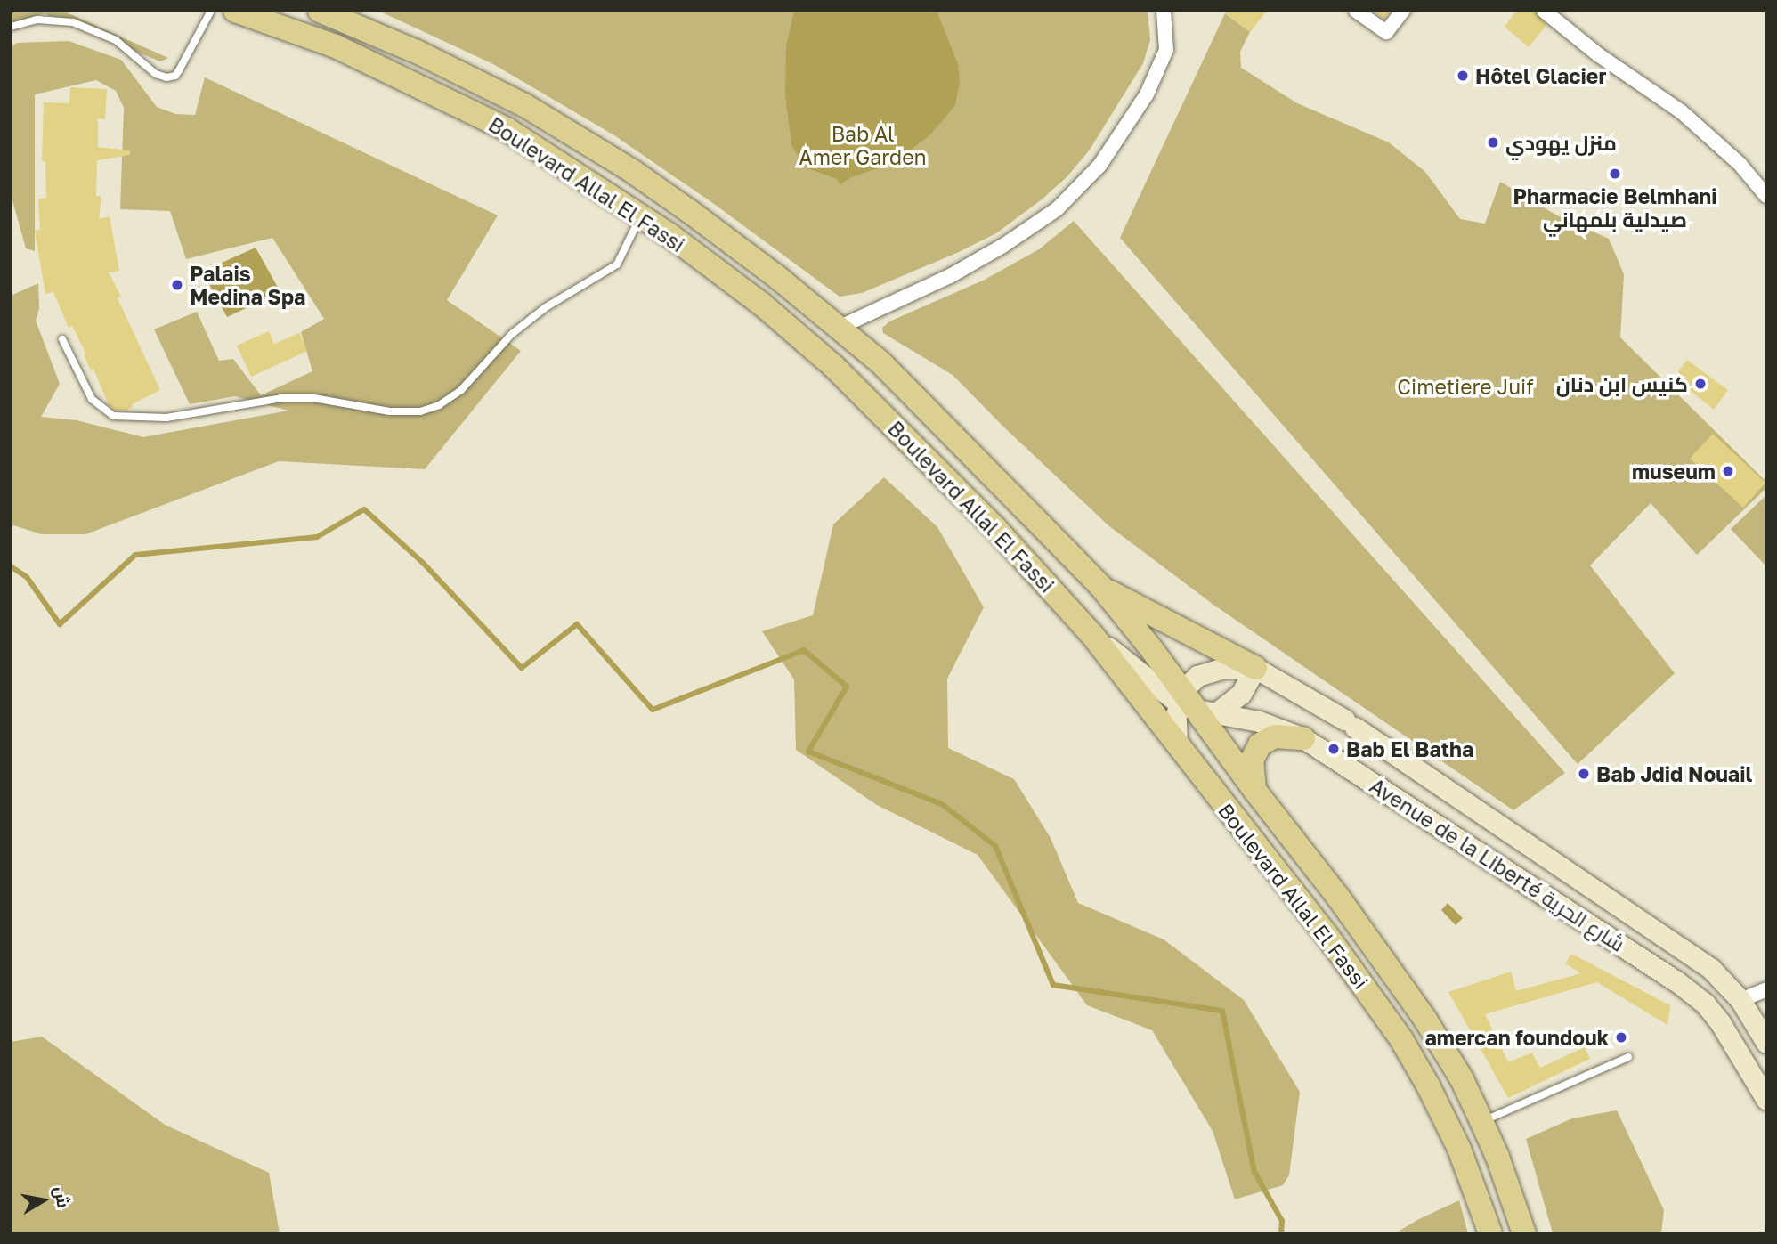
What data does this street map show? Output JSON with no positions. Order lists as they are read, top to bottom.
{
  "streets": {
    "main road": ["Boulevard Allal El Fassi", "Avenue de la Liberté شارع الحرية"]
  },
  "crossings": [
    ["Boulevard Allal El Fassi", "Avenue de la Liberté شارع الحرية"]
  ],
  "parks": ["Bab Al Amer Garden", "Cimetiere Juif"],
  "places": [
    "Hôtel Glacier",
    "منزل يهودي",
    "Pharmacie Belmhani صيدلية بلمهاني",
    "Palais Medina Spa",
    "كنيس ابن دنان",
    "museum",
    "Bab El Batha",
    "Bab Jdid Nouail",
    "amercan foundouk"
  ],
  "north": "right"
}
